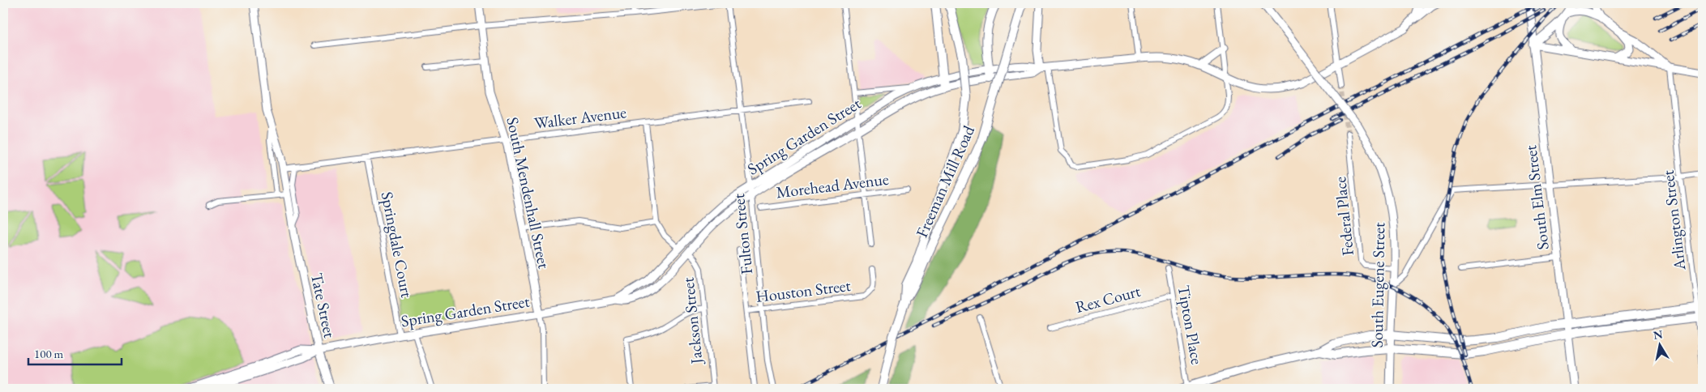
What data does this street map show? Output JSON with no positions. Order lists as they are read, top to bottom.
{
  "streets": {
    "main road": [
      "Spring Garden Street",
      "Freeman Mill Road",
      "South Mendenhall Street",
      "South Elm Street",
      "South Eugene Street",
      "Tate Street"
    ],
    "street": [
      "Walker Avenue",
      "Morehead Avenue",
      "Federal Place",
      "Arlington Street",
      "Fulton Street",
      "Springdale Court",
      "Houston Street",
      "Rex Court",
      "Jackson Street",
      "Tipton Place"
    ]
  },
  "crossings": [
    ["Walker Avenue", "South Mendenhall Street"],
    ["Walker Avenue", "Fulton Street"],
    ["Walker Avenue", "Springdale Court"],
    ["Walker Avenue", "Tate Street"],
    ["Spring Garden Street", "South Mendenhall Street"],
    ["Spring Garden Street", "Fulton Street"],
    ["Spring Garden Street", "Springdale Court"],
    ["Spring Garden Street", "Tate Street"],
    ["Spring Garden Street", "Jackson Street"],
    ["Federal Place", "South Eugene Street"],
    ["Fulton Street", "Houston Street"],
    ["Rex Court", "Tipton Place"]
  ],
  "scale_bar": "100 m",
  "north": "top"
}
